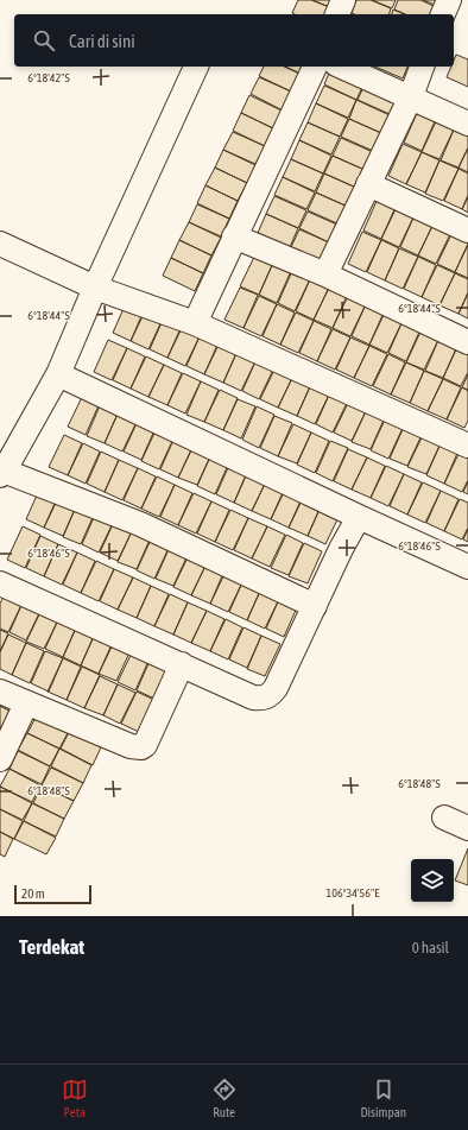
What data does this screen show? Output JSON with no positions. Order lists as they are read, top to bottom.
{
  "scale_bar": "20 m",
  "page": {
    "search": "Cari di sini",
    "scale": "20 m",
    "heading": ["Terdekat", "0 hasil"],
    "nav": ["Peta", "Rute", "Disimpan"]
  },
  "coordinates": [
    "6°18'42\"S",
    "6°18'44\"S",
    "6°18'46\"S",
    "6°18'48\"S",
    "106°34'56\"E"
  ]
}
